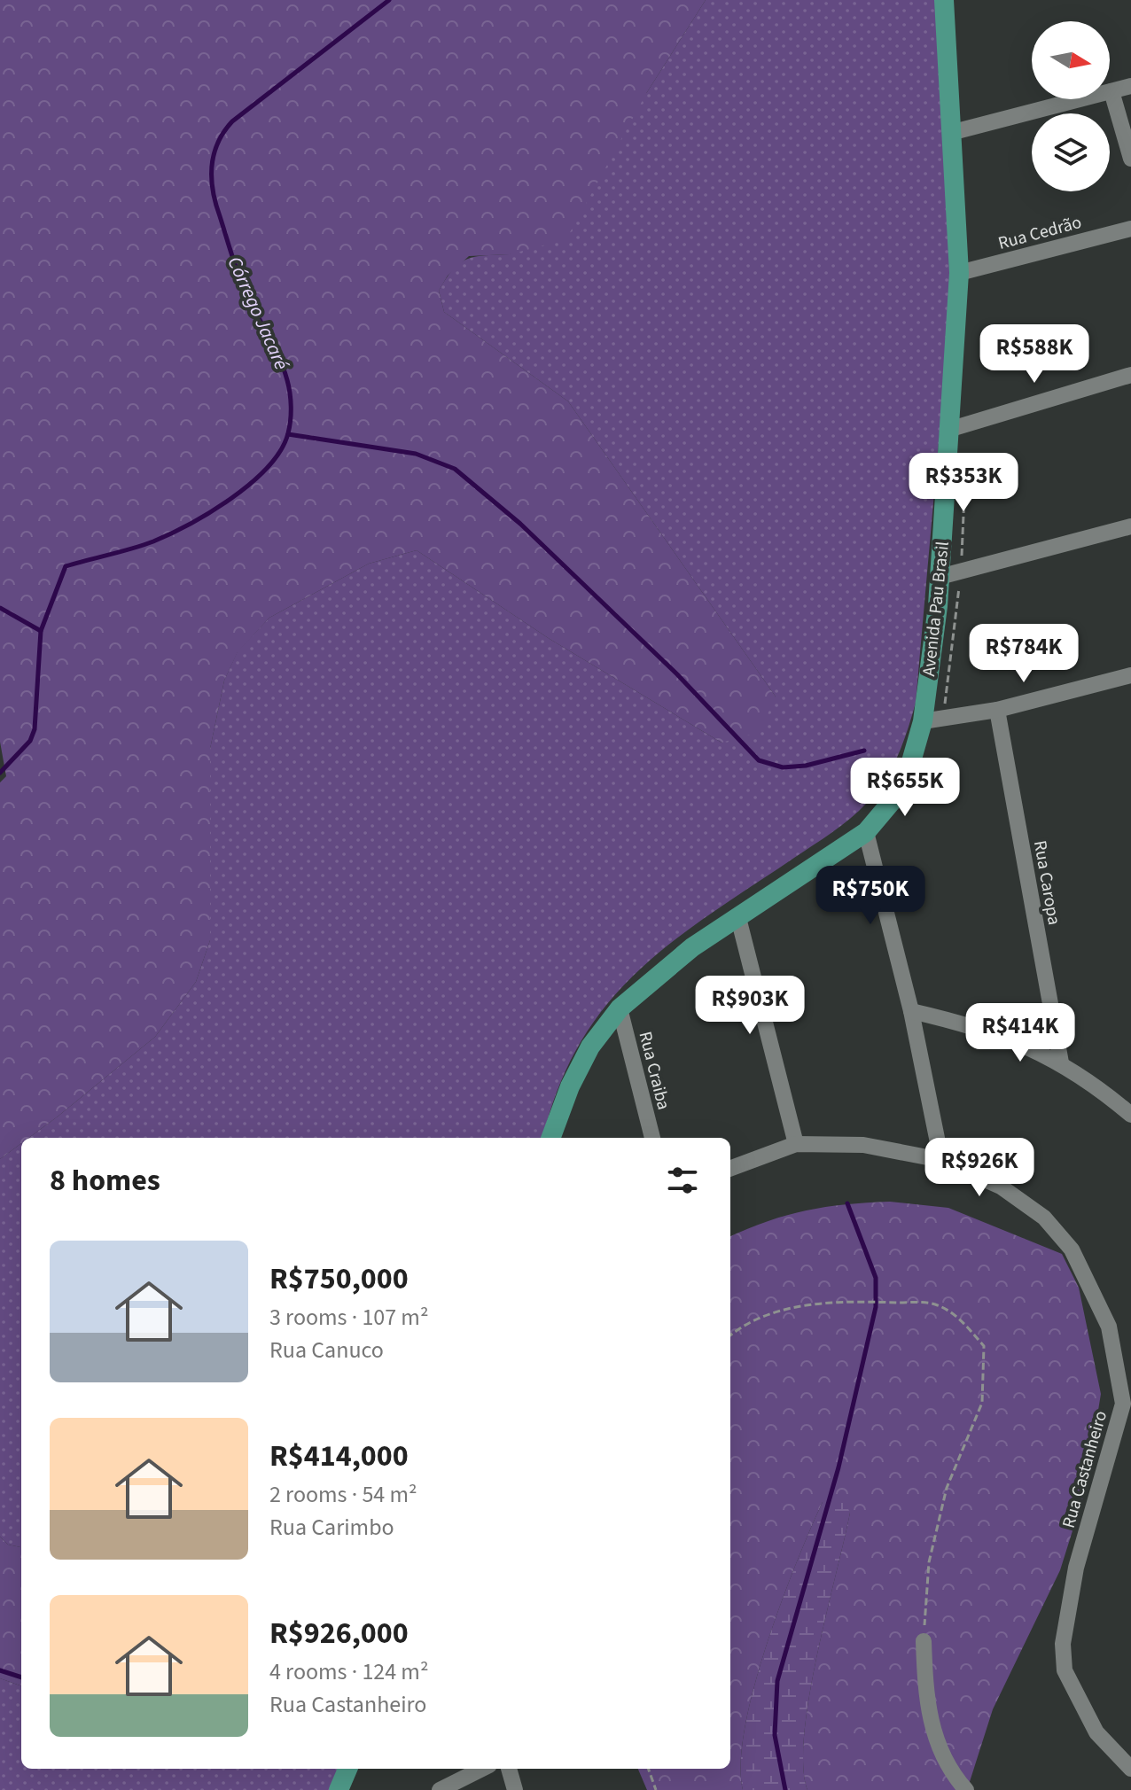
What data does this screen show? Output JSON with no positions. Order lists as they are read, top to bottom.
{
  "streets": {
    "main road": ["Avenida Pau Brasil"],
    "street": [
      "Rua Cedrão",
      "Rua Caropa",
      "Rua Craiba",
      "Rua Castanheiro"
    ]
  },
  "crossings": [
    ["Rua Cedrão", "Avenida Pau Brasil"],
    ["Avenida Pau Brasil", "Rua Craiba"]
  ],
  "water": ["Córrego Jacaré"],
  "north": "right",
  "page": {
    "price": [
      "R$588K",
      "R$353K",
      "R$784K",
      "R$655K",
      "R$750K",
      "R$903K",
      "R$414K",
      "R$926K"
    ],
    "heading": "8 homes",
    "list": [
      {
        "name": "R$750,000",
        "note": "3 rooms · 107 m² · Rua Canuco"
      },
      {
        "name": "R$414,000",
        "note": "2 rooms · 54 m² · Rua Carimbo"
      },
      {
        "name": "R$926,000",
        "note": "4 rooms · 124 m² · Rua Castanheiro"
      }
    ]
  }
}
